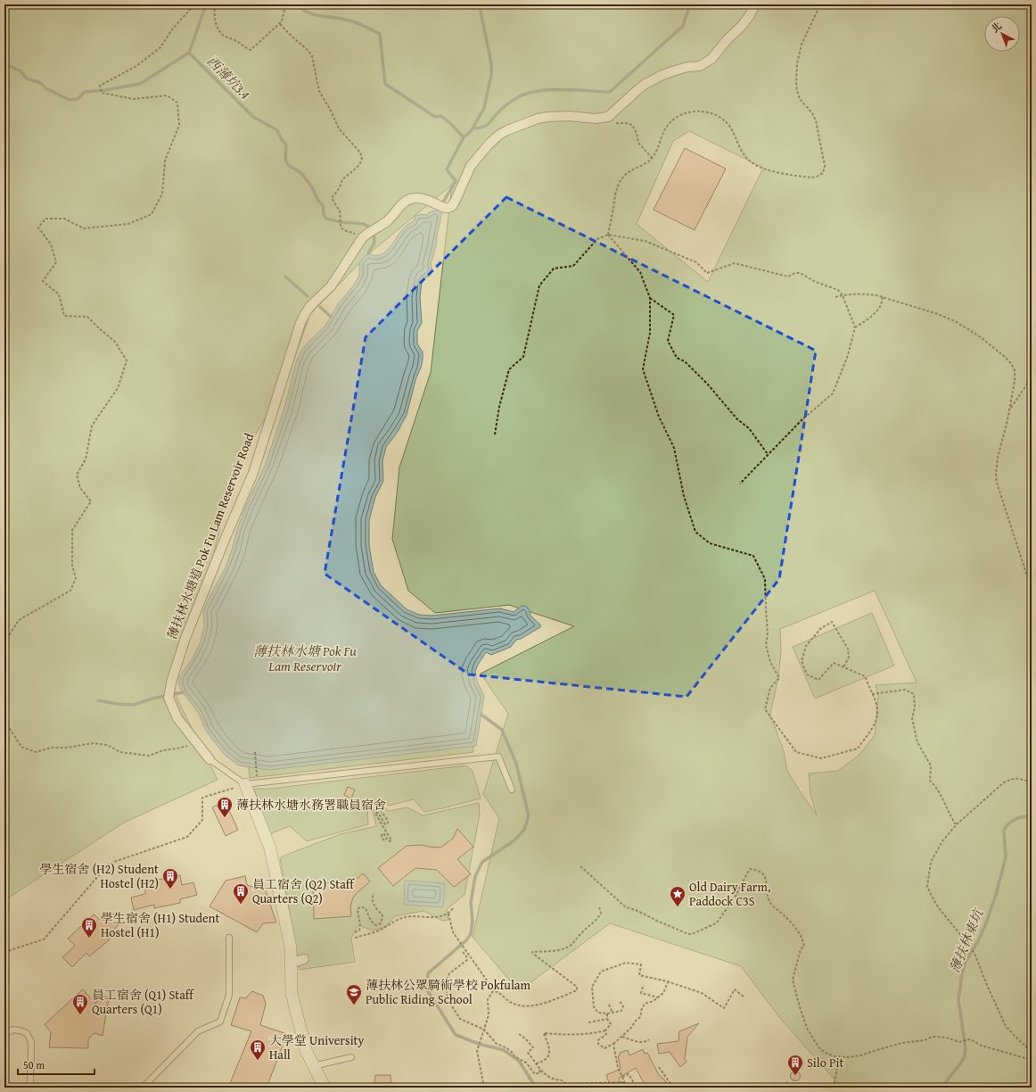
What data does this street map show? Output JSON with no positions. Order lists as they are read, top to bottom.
{
  "streets": {
    "street": ["薄扶林水塘道 Pok Fu Lam Reservoir Road"]
  },
  "water": ["西薄坑3.4", "薄扶林水塘 Pok Fu Lam Reservoir", "薄扶林東坑"],
  "places": {
    "building": [
      "薄扶林水塘水務署職員宿舍",
      "學生宿舍 (H2) Student Hostel (H2)",
      "員工宿舍 (Q2) Staff Quarters (Q2)",
      "學生宿舍 (H1) Student Hostel (H1)",
      "員工宿舍 (Q1) Staff Quarters (Q1)",
      "大學堂 University Hall",
      "Silo Pit"
    ],
    "place": ["Old Dairy Farm, Paddock C3S"],
    "school or university": ["薄扶林公眾騎術學校 Pokfulam Public Riding School"]
  },
  "scale_bar": "50 m",
  "north": "top left"
}
